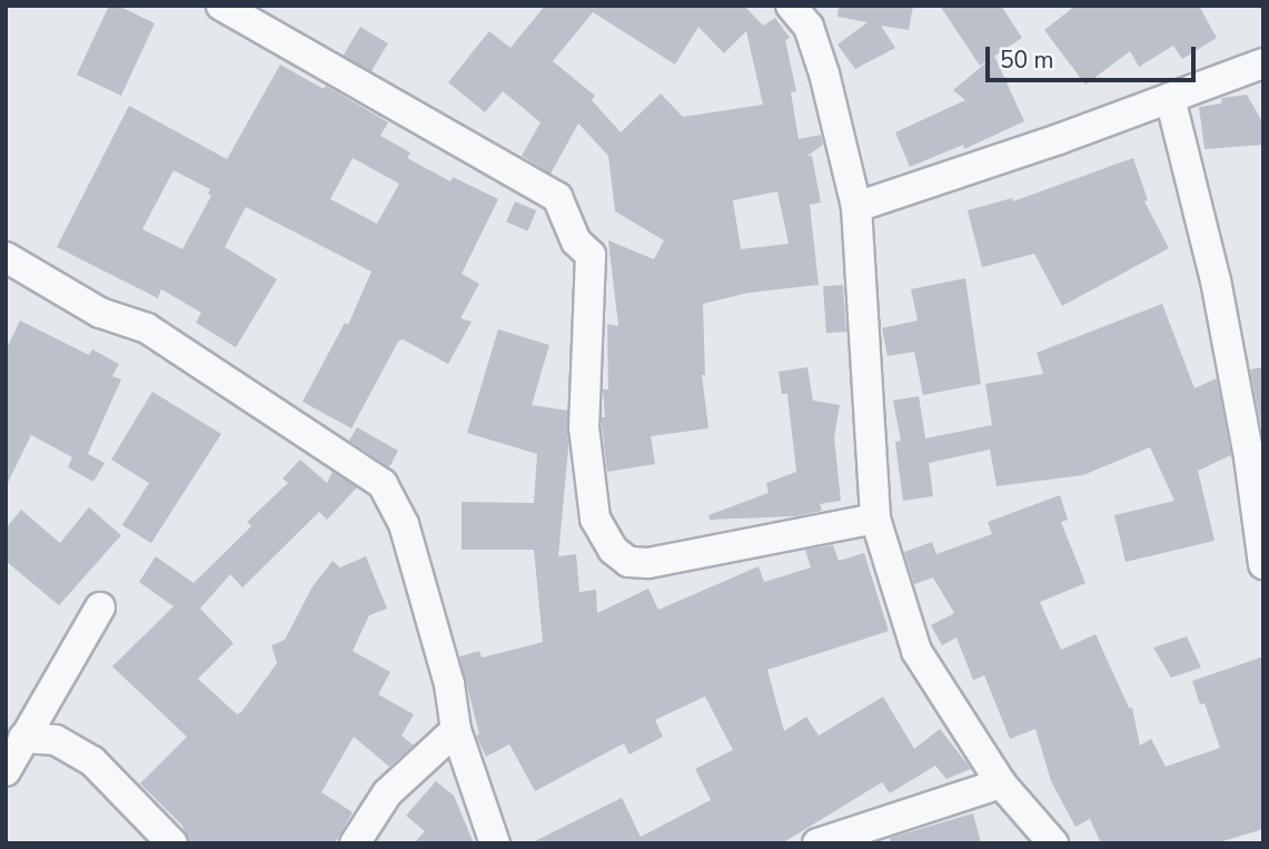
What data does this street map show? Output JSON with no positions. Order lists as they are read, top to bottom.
{
  "scale_bar": "50 m"
}
